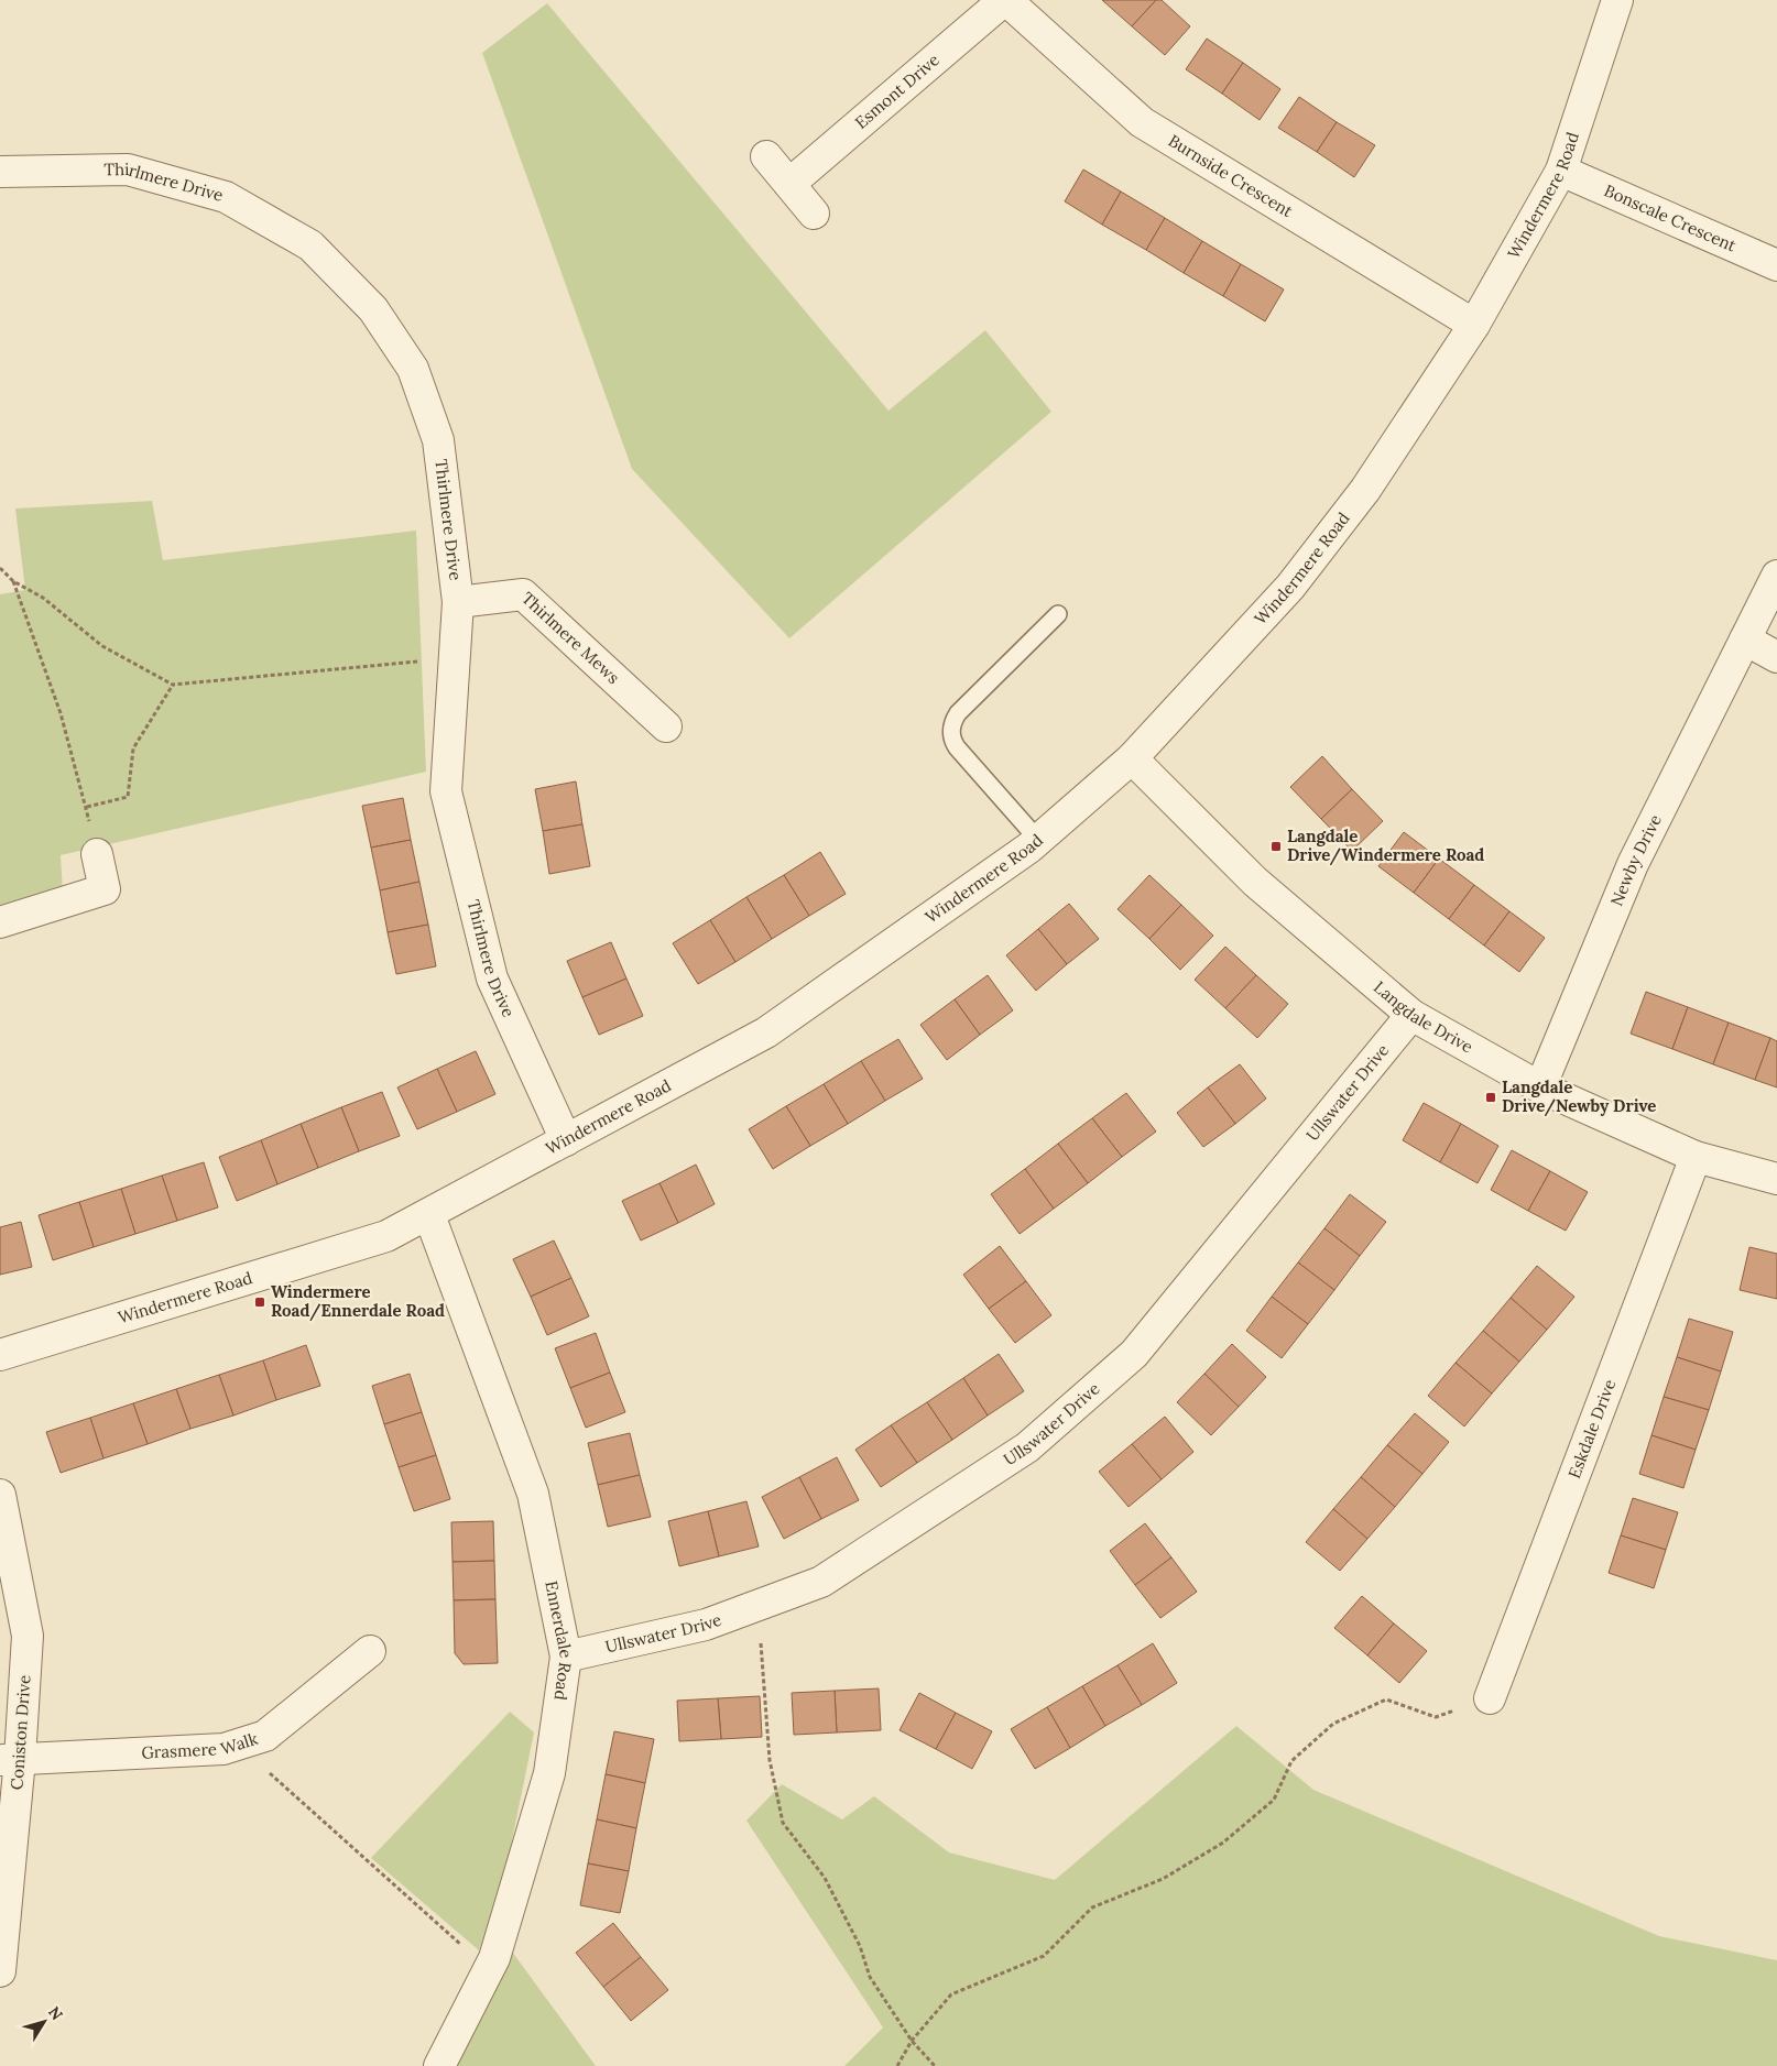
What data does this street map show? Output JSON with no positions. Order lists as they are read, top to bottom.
{
  "streets": {
    "street": [
      "Esmont Drive",
      "Burnside Crescent",
      "Thirlmere Drive",
      "Windermere Road",
      "Bonscale Crescent",
      "Thirlmere Mews",
      "Newby Drive",
      "Langdale Drive",
      "Ullswater Drive",
      "Eskdale Drive",
      "Ennerdale Road",
      "Coniston Drive",
      "Grasmere Walk"
    ]
  },
  "crossings": [
    ["Esmont Drive", "Burnside Crescent"],
    ["Burnside Crescent", "Windermere Road"],
    ["Thirlmere Drive", "Windermere Road"],
    ["Thirlmere Drive", "Thirlmere Mews"],
    ["Windermere Road", "Bonscale Crescent"],
    ["Windermere Road", "Langdale Drive"],
    ["Windermere Road", "Ennerdale Road"],
    ["Newby Drive", "Langdale Drive"],
    ["Langdale Drive", "Ullswater Drive"],
    ["Langdale Drive", "Eskdale Drive"],
    ["Ullswater Drive", "Ennerdale Road"],
    ["Coniston Drive", "Grasmere Walk"]
  ],
  "places": {
    "transit": ["Langdale Drive/Windermere Road", "Langdale Drive/Newby Drive", "Windermere Road/Ennerdale Road"]
  },
  "north": "top right"
}
